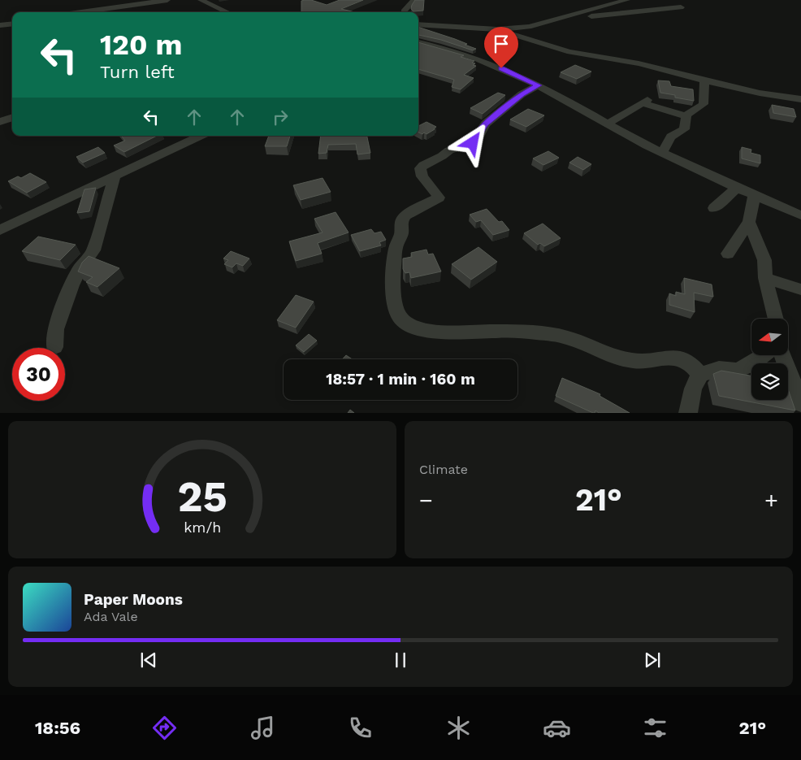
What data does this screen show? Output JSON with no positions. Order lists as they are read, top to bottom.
{
  "north": "left",
  "page": {
    "turn": ["120 m", "Turn left"],
    "limit": "30",
    "trip": "18:57 · 1 min · 160 m",
    "tile": "Climate",
    "heat": ["−", "21°", "+"],
    "song": ["Paper Moons", "Ada Vale"],
    "tabs": ["18:56", "21°"],
    "gauge": ["25", "km/h"]
  }
}
